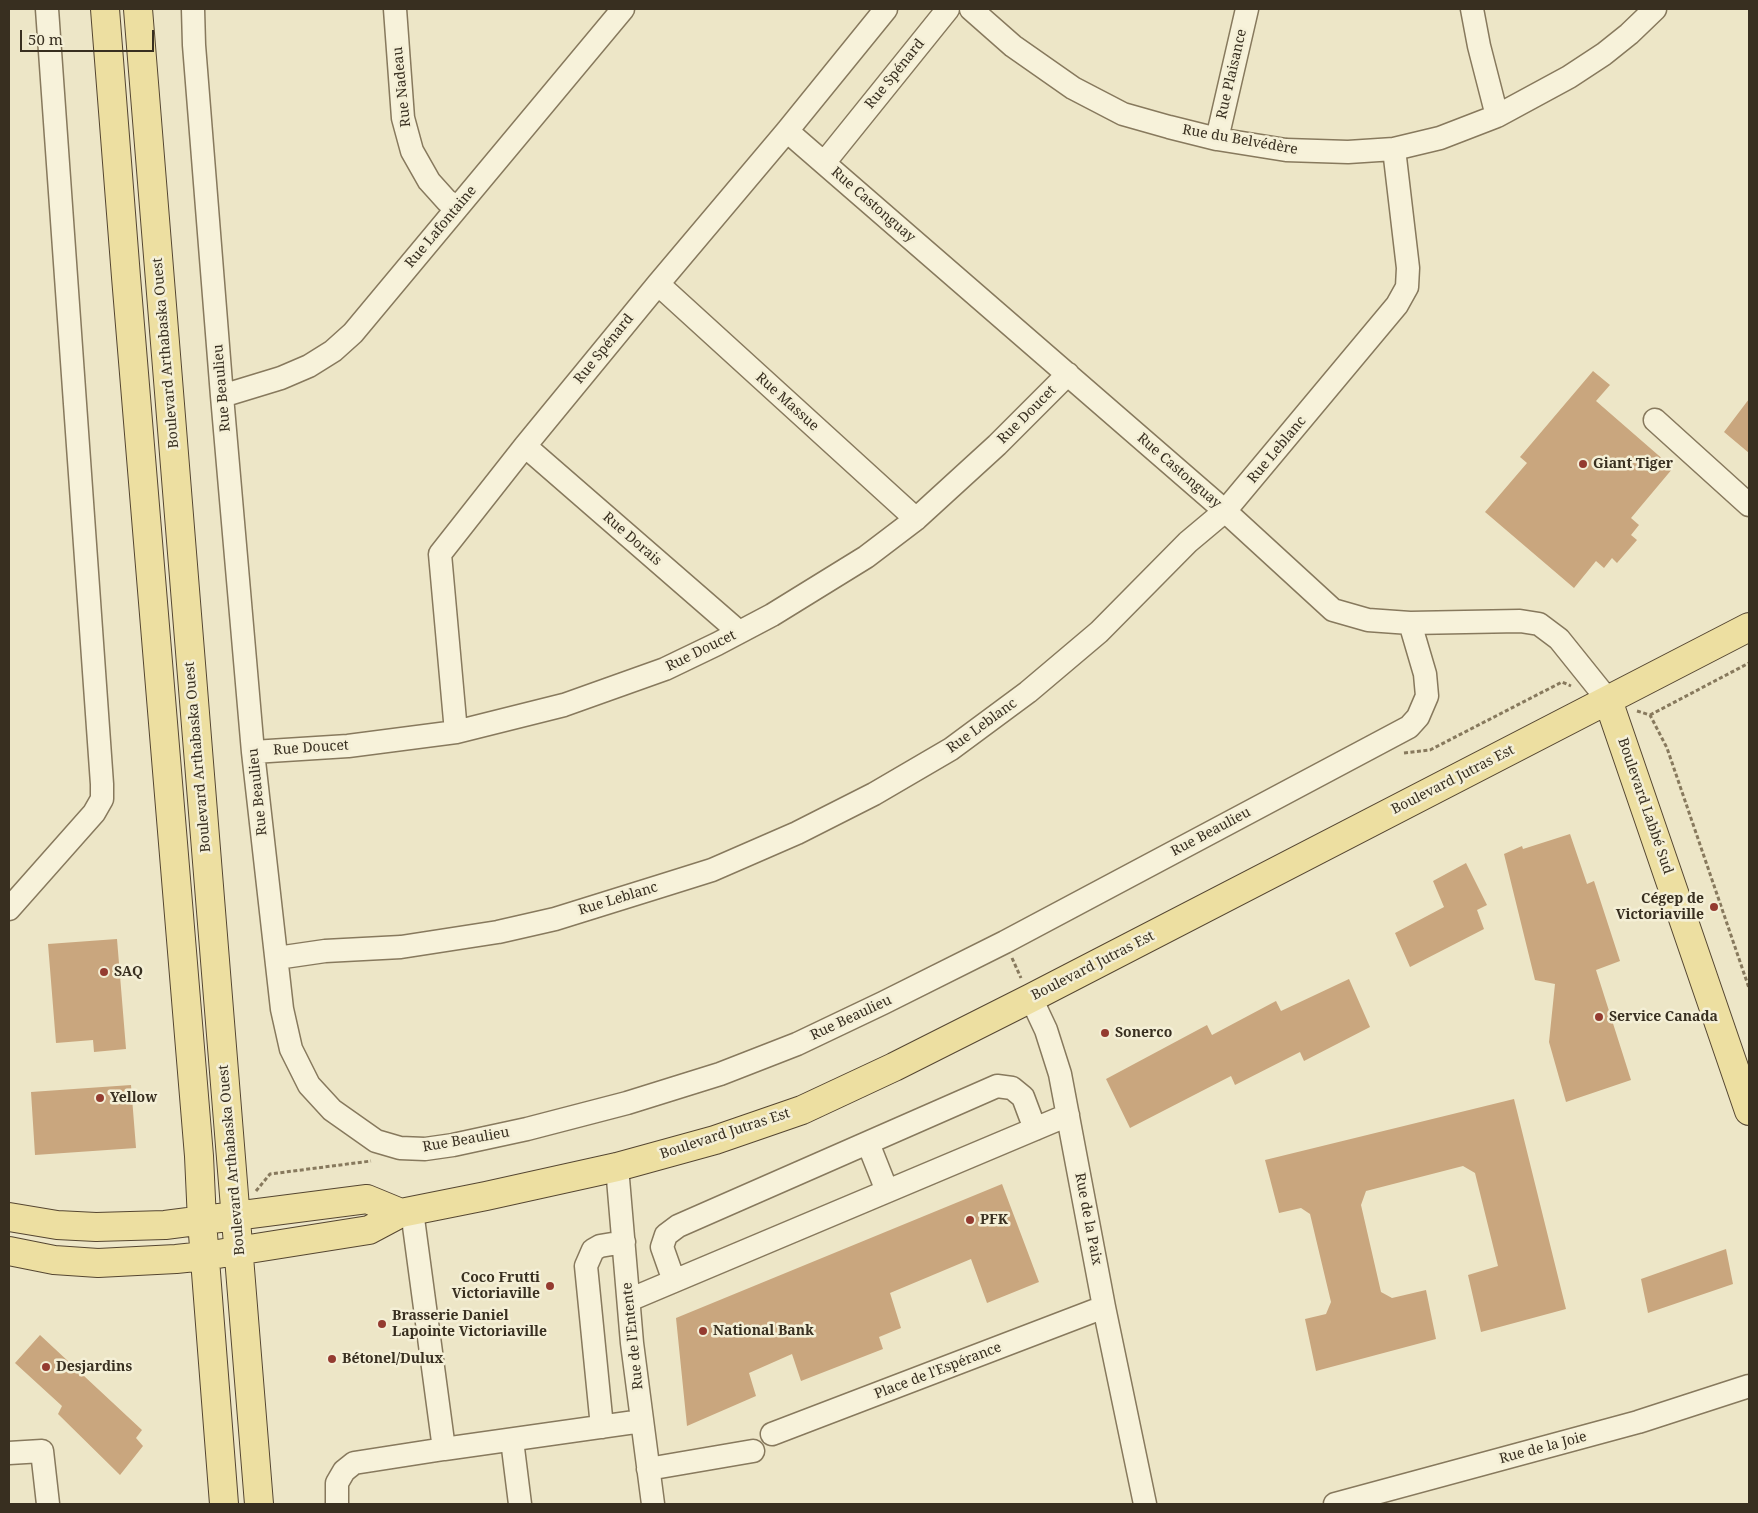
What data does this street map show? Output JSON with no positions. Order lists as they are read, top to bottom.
{
  "streets": {
    "main road": ["Boulevard Arthabaska Ouest", "Boulevard Jutras Est", "Boulevard Labbé Sud"],
    "street": [
      "Rue Spénard",
      "Rue Plaisance",
      "Rue Nadeau",
      "Rue du Belvédère",
      "Rue Castonguay",
      "Rue Lafontaine",
      "Rue Beaulieu",
      "Rue Massue",
      "Rue Doucet",
      "Rue Leblanc",
      "Rue Dorais",
      "Rue de la Paix",
      "Rue de l'Entente",
      "Place de l'Espérance",
      "Rue de la Joie"
    ]
  },
  "crossings": [
    ["Rue Spénard", "Rue Castonguay"],
    ["Rue Spénard", "Rue Massue"],
    ["Rue Spénard", "Rue Doucet"],
    ["Rue Spénard", "Rue Dorais"],
    ["Rue Plaisance", "Rue du Belvédère"],
    ["Rue Nadeau", "Rue Lafontaine"],
    ["Rue du Belvédère", "Rue Leblanc"],
    ["Rue Castonguay", "Rue Beaulieu"],
    ["Rue Castonguay", "Rue Doucet"],
    ["Rue Castonguay", "Rue Leblanc"],
    ["Rue Castonguay", "Boulevard Jutras Est"],
    ["Rue Castonguay", "Boulevard Labbé Sud"],
    ["Rue Lafontaine", "Rue Beaulieu"],
    ["Boulevard Arthabaska Ouest", "Boulevard Jutras Est"],
    ["Rue Beaulieu", "Rue Doucet"],
    ["Rue Beaulieu", "Rue Leblanc"],
    ["Rue Massue", "Rue Doucet"],
    ["Rue Doucet", "Rue Dorais"],
    ["Boulevard Jutras Est", "Boulevard Labbé Sud"],
    ["Boulevard Jutras Est", "Rue de la Paix"],
    ["Boulevard Jutras Est", "Rue de l'Entente"],
    ["Rue de la Paix", "Place de l'Espérance"]
  ],
  "places": [
    "Giant Tiger",
    "Cégep de Victoriaville",
    "SAQ",
    "Service Canada",
    "Sonerco",
    "Yellow",
    "PFK",
    "Coco Frutti Victoriaville",
    "Brasserie Daniel Lapointe Victoriaville",
    "National Bank",
    "Bétonel/Dulux",
    "Desjardins"
  ],
  "scale_bar": "50 m"
}
